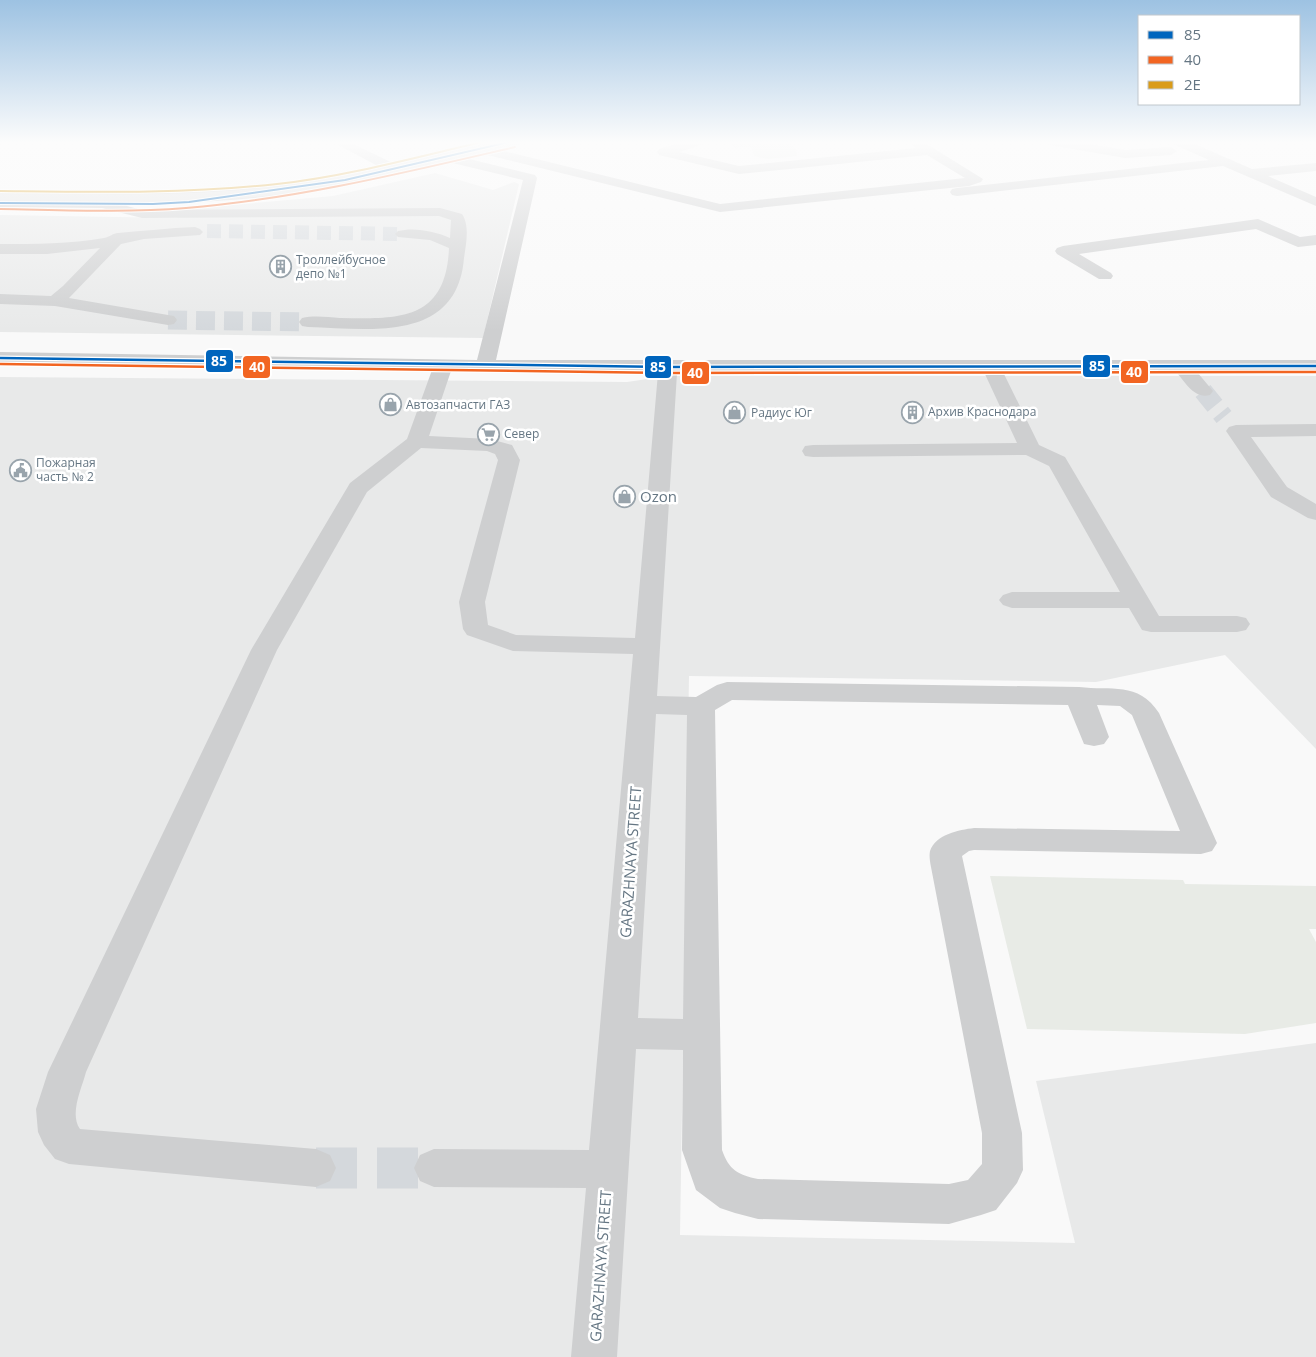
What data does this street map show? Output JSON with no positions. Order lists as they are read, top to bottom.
{
  "streets": {
    "street": ["GARAZHNAYA STREET"]
  },
  "places": {
    "building": ["Троллейбусное депо №1", "Архив Краснодара"],
    "shop": ["Автозапчасти ГАЗ", "Радиус Юг", "Ozon"],
    "supermarket": ["Север"],
    "public building": ["Пожарная часть № 2"]
  },
  "lines": ["transit line 40", "transit line 85"],
  "legend": ["85", "40", "2Е"]
}
